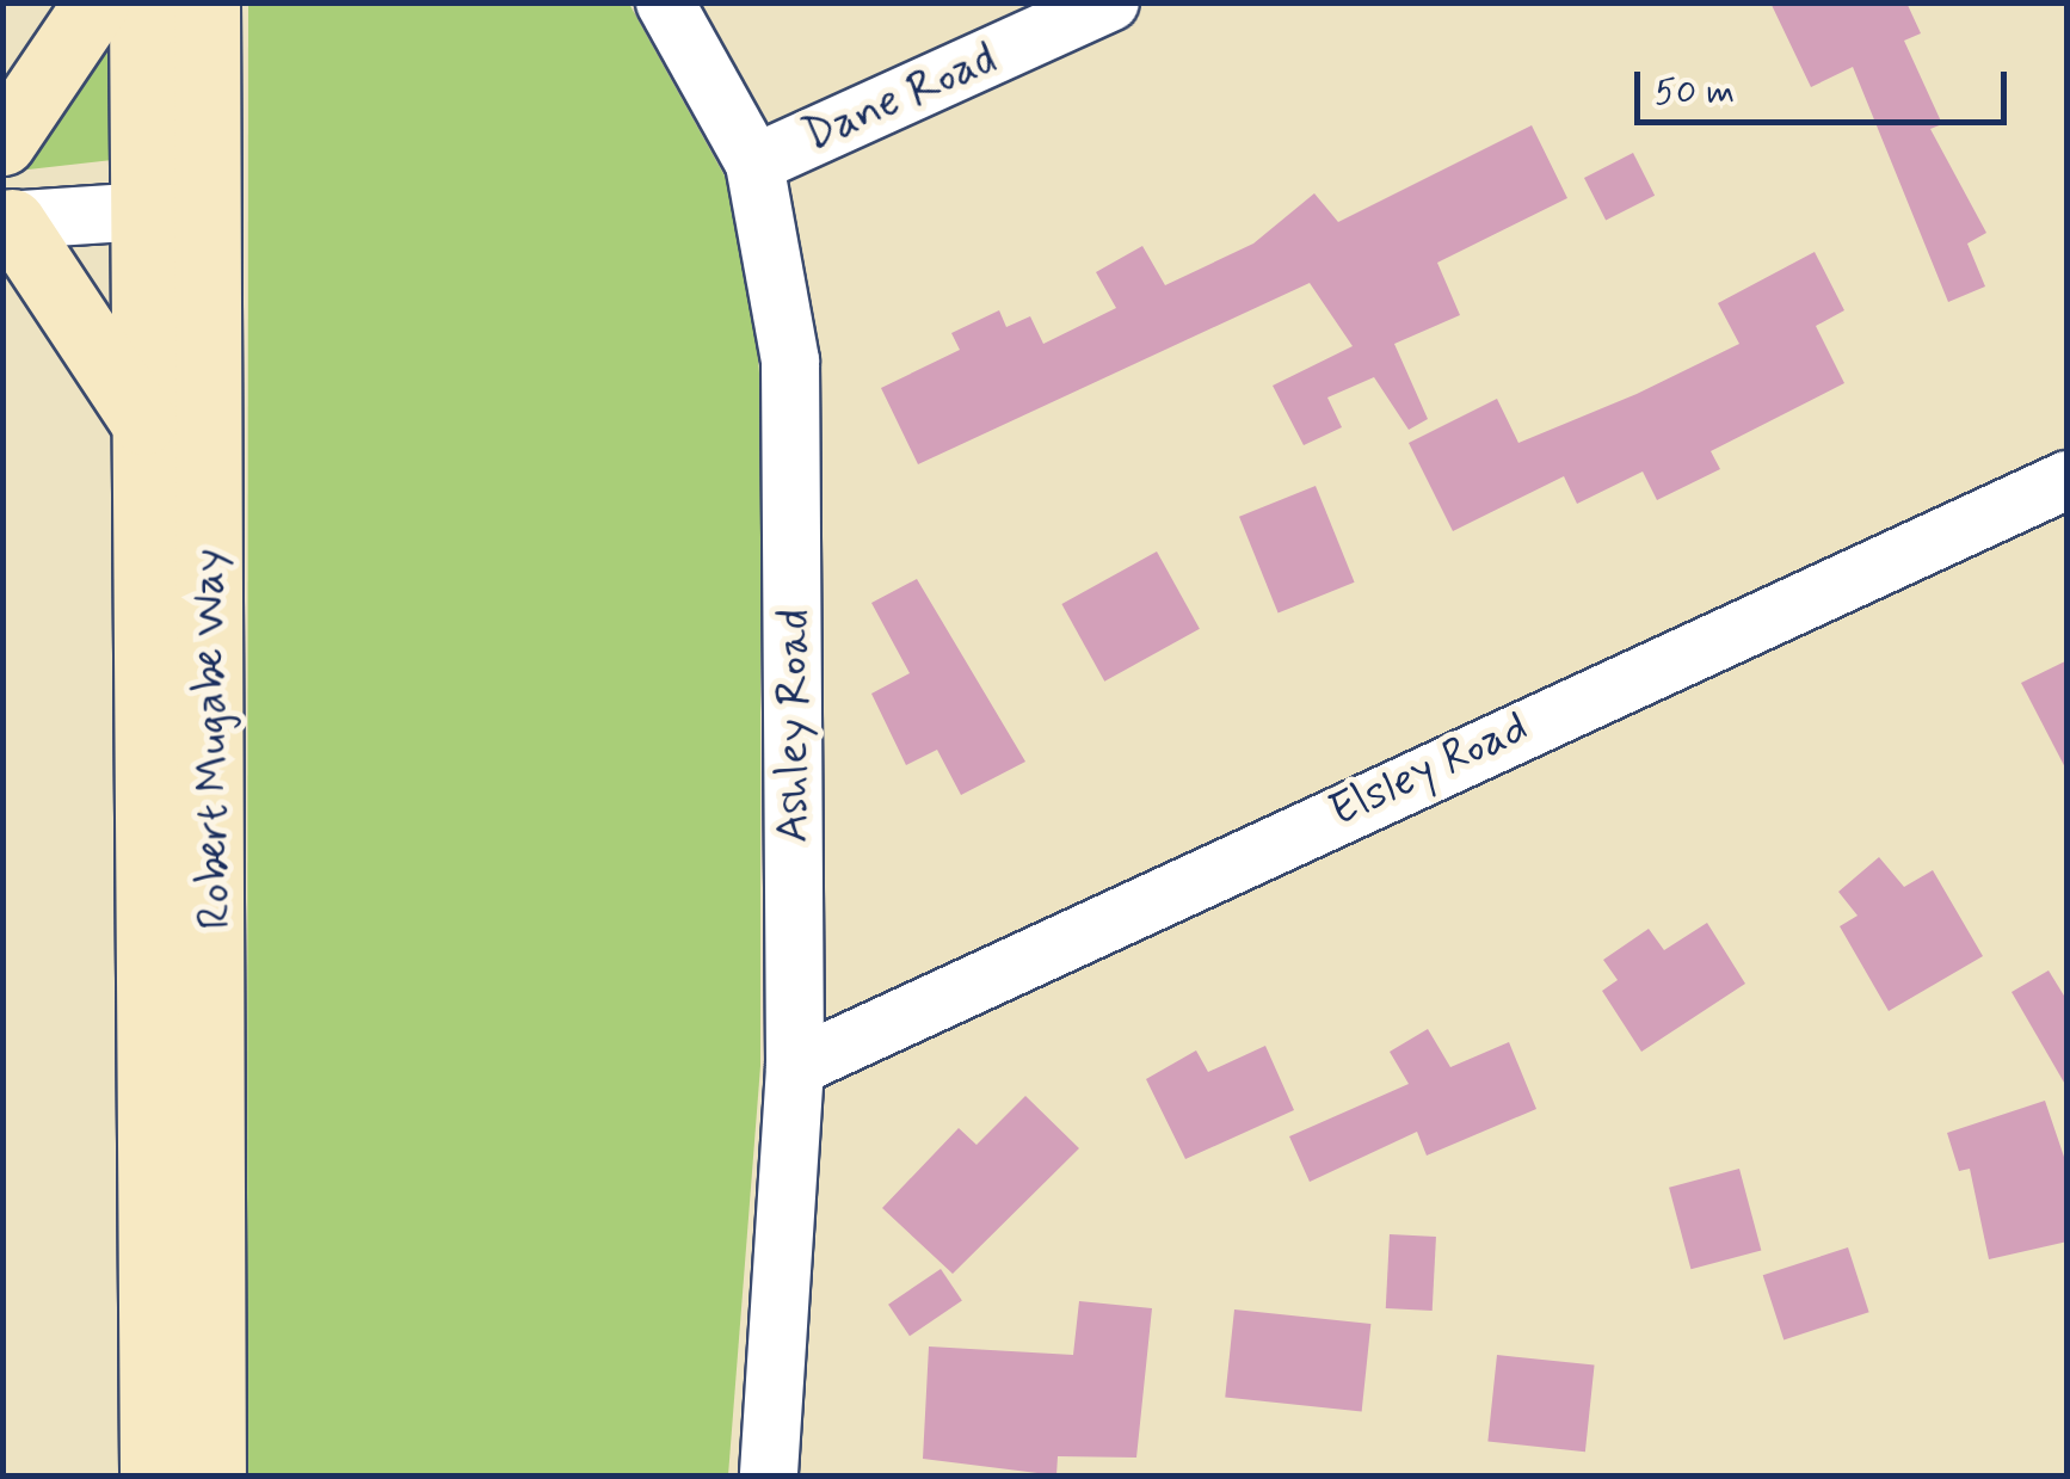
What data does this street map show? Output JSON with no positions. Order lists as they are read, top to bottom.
{
  "streets": {
    "main road": ["Robert Mugabe Way"],
    "street": ["Dane Road", "Ashley Road", "Elsley Road"]
  },
  "crossings": [
    ["Dane Road", "Ashley Road"],
    ["Ashley Road", "Elsley Road"]
  ],
  "scale_bar": "50 m"
}
